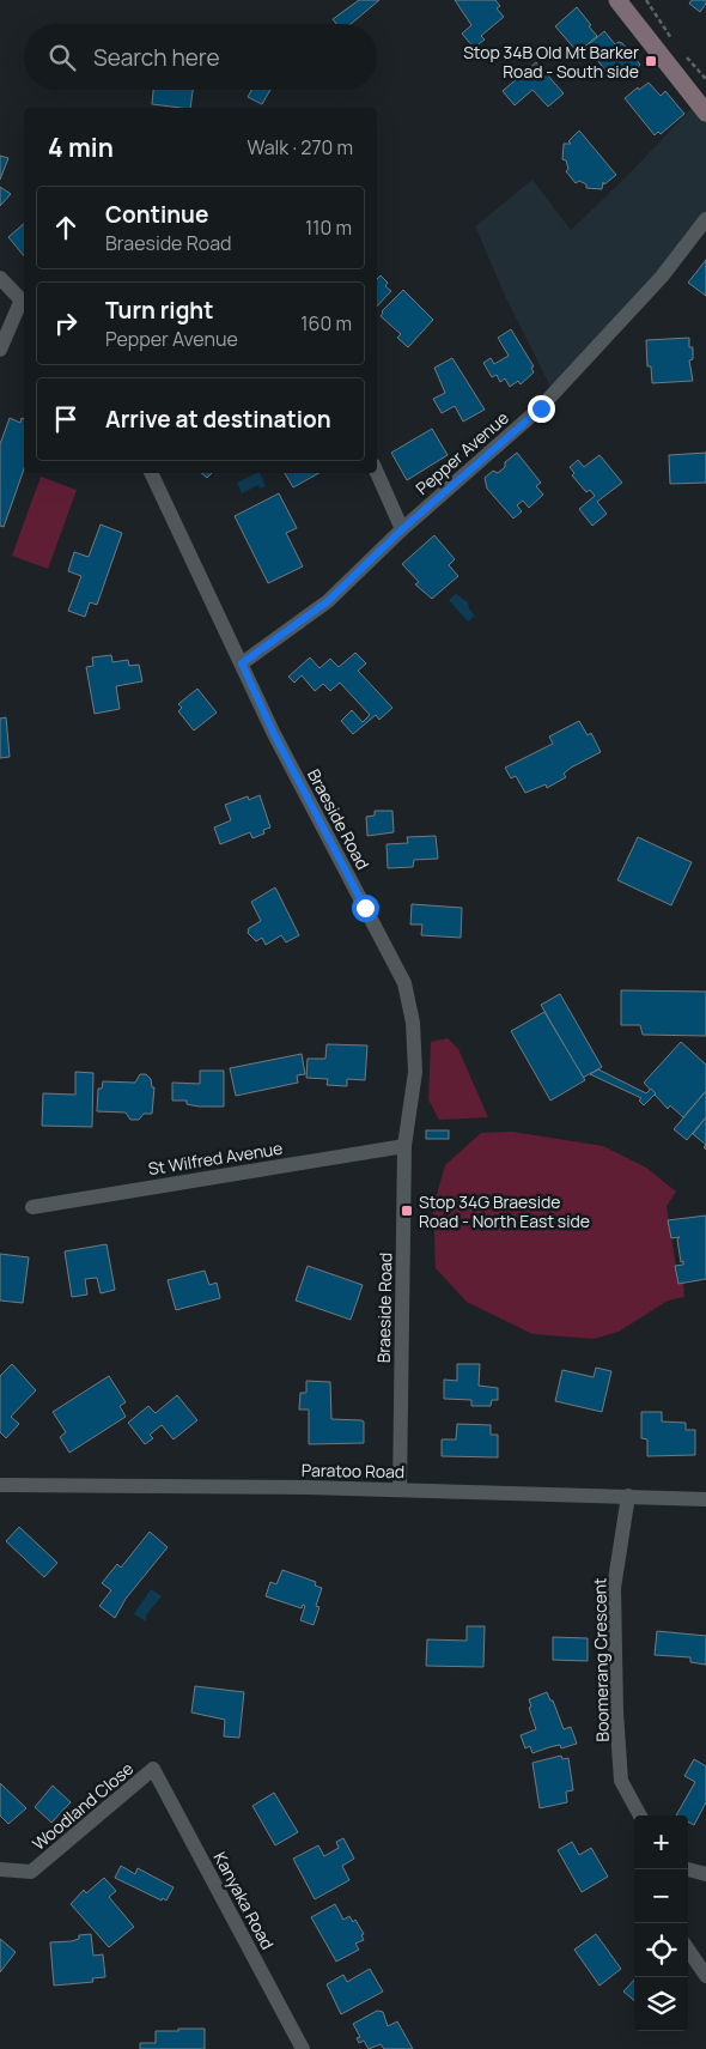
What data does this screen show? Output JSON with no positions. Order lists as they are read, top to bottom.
{
  "streets": {
    "street": [
      "Pepper Avenue",
      "Braeside Road",
      "St Wilfred Avenue",
      "Paratoo Road",
      "Boomerang Crescent",
      "Woodland Close",
      "Kanyaka Road"
    ]
  },
  "crossings": [
    ["Pepper Avenue", "Braeside Road"],
    ["Braeside Road", "St Wilfred Avenue"],
    ["Braeside Road", "Paratoo Road"],
    ["Paratoo Road", "Boomerang Crescent"],
    ["Woodland Close", "Kanyaka Road"]
  ],
  "places": {
    "transit": ["Stop 34B Old Mt Barker Road - South side", "Stop 34G Braeside Road - North East side"]
  },
  "page": {
    "search": "Search here",
    "heading": ["4 min", "Walk · 270 m"],
    "list": [
      ["Continue", "Braeside Road", "110 m"],
      ["Turn right", "Pepper Avenue", "160 m"],
      "Arrive at destination"
    ],
    "map_buttons": ["+", "−"]
  }
}
